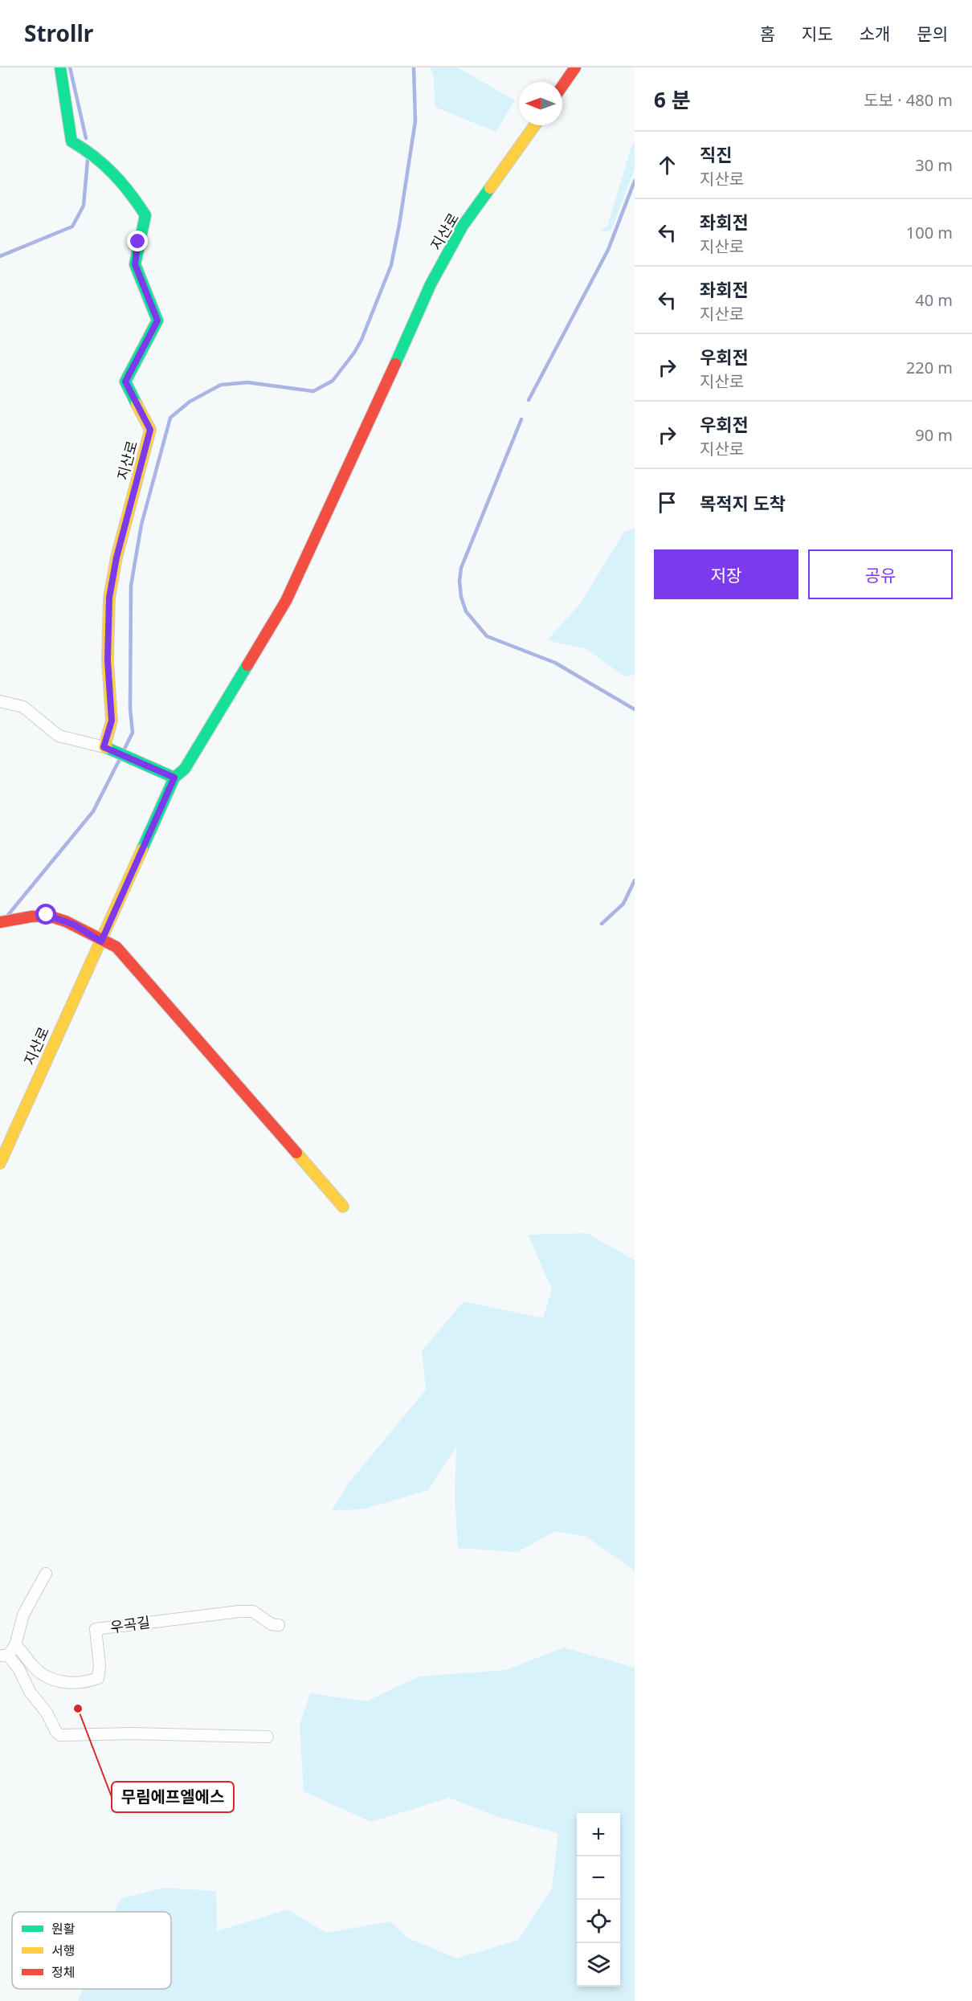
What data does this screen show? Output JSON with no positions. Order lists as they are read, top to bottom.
{
  "streets": {
    "street": ["지산로", "우곡길"]
  },
  "places": ["무림에프엘에스"],
  "legend": ["원활", "서행", "정체"],
  "north": "left",
  "page": {
    "header": "Strollr",
    "nav": [
      "홈",
      "지도",
      "소개",
      "문의"
    ],
    "heading": ["6 분", "도보 · 480 m"],
    "list": [
      ["직진", "지산로", "30 m"],
      ["좌회전", "지산로", "100 m"],
      ["좌회전", "지산로", "40 m"],
      ["우회전", "지산로", "220 m"],
      ["우회전", "지산로", "90 m"],
      "목적지 도착"
    ],
    "buttons": ["저장", "공유"],
    "map_buttons": ["+", "−"]
  }
}
